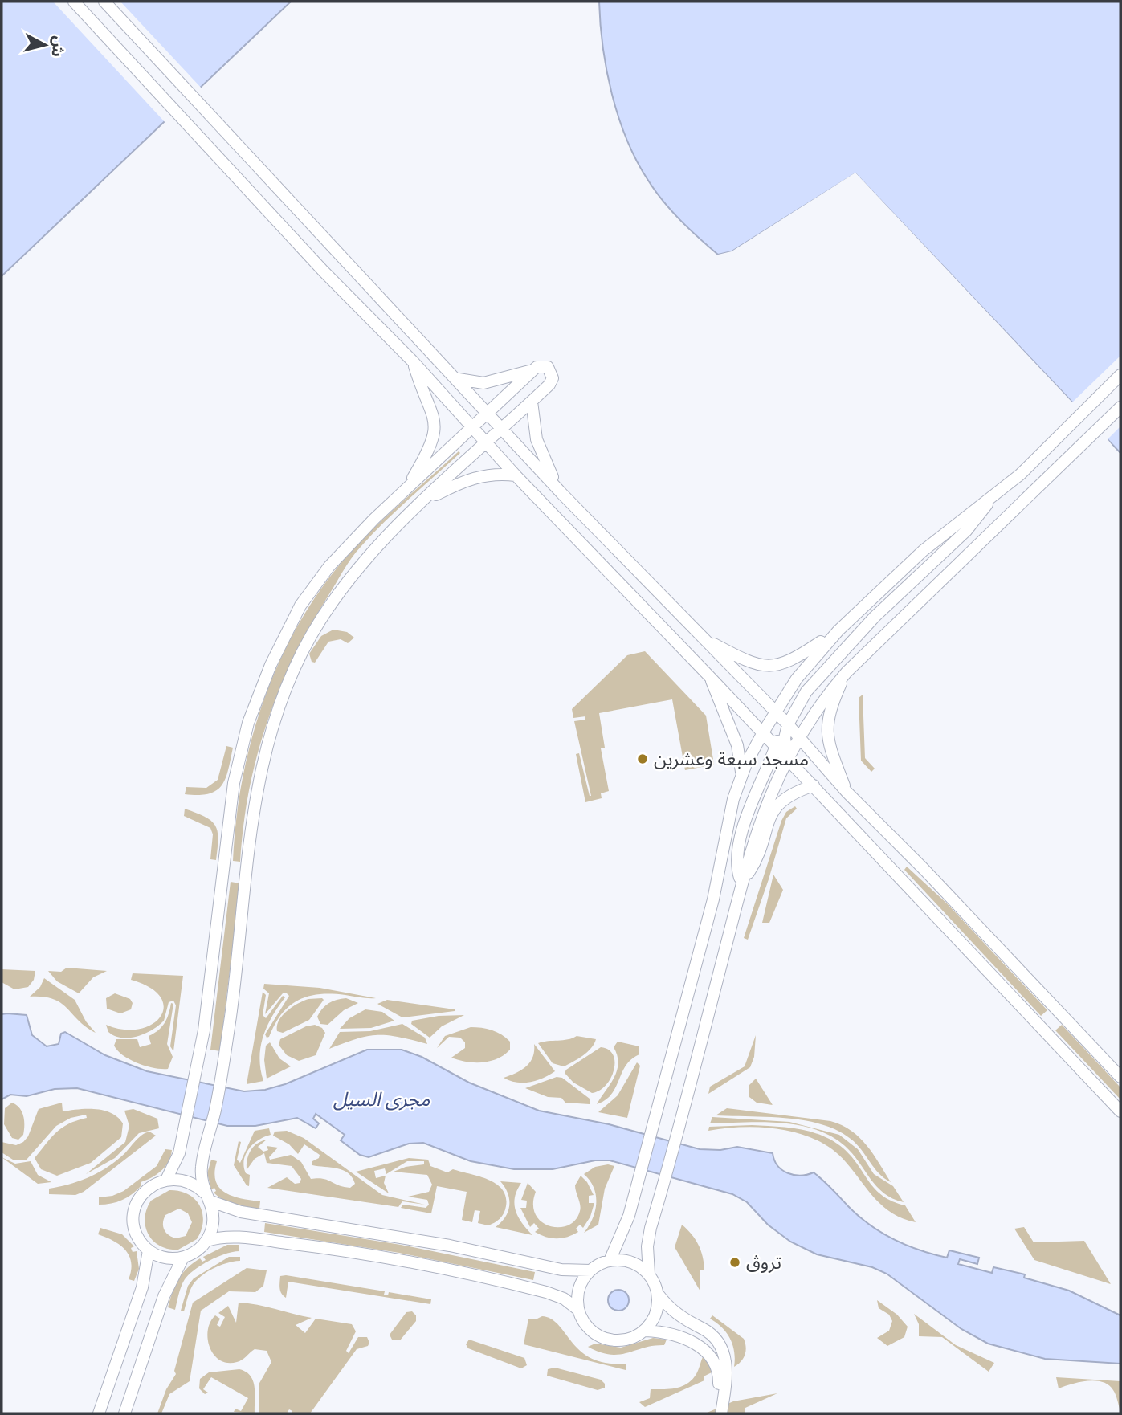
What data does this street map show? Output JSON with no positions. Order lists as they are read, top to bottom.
{
  "water": ["مجرى السيل"],
  "places": ["مسجد سبعة وعشرين", "تروڨ"],
  "north": "right"
}
